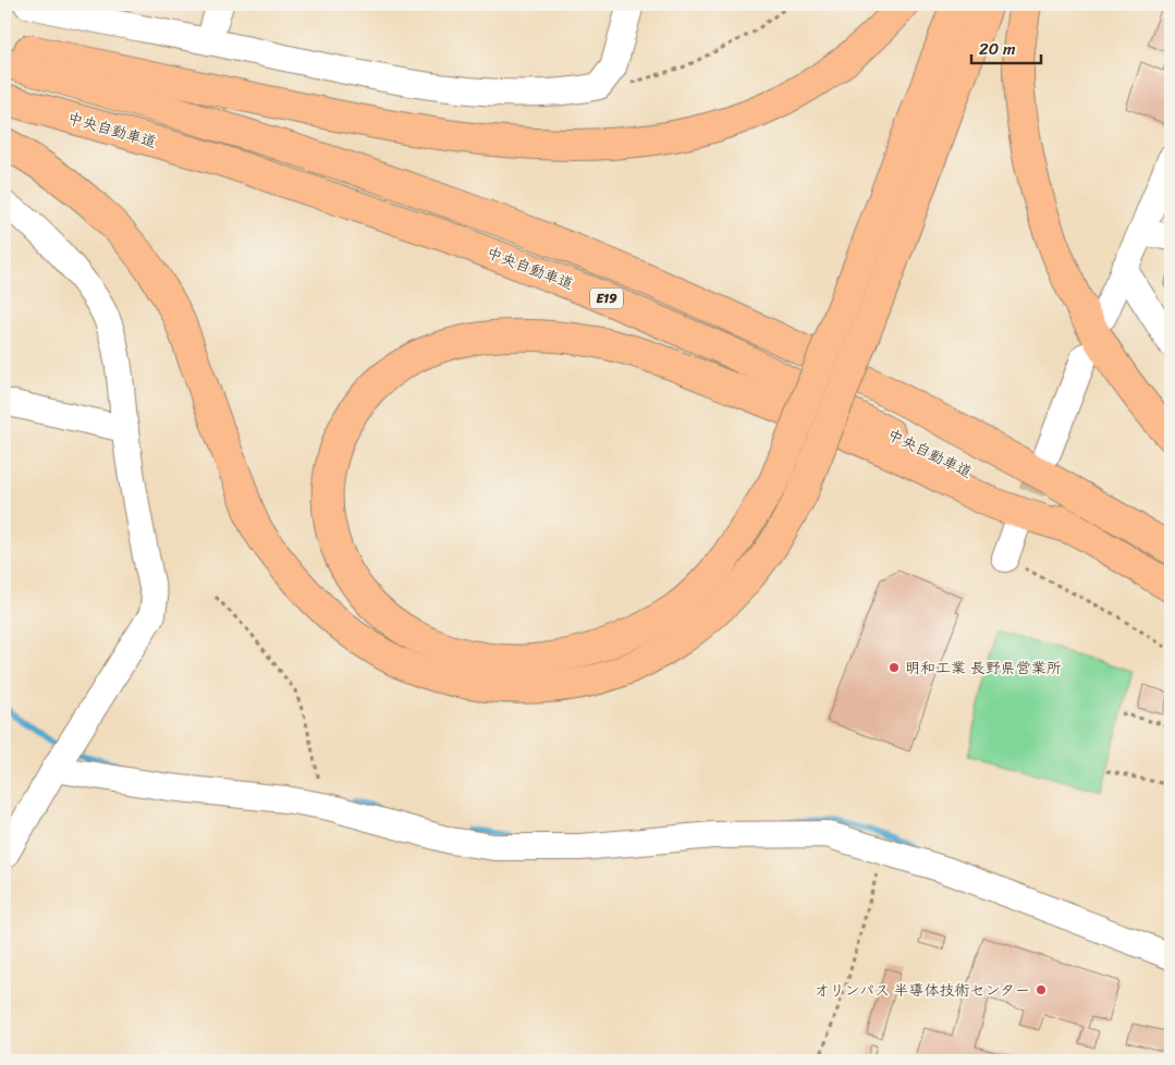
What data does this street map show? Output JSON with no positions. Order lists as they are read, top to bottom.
{
  "streets": {
    "highway": ["中央自動車道", "E19"]
  },
  "places": ["明和工業 長野県営業所", "オリンパス 半導体技術センター"],
  "scale_bar": "20 m"
}
